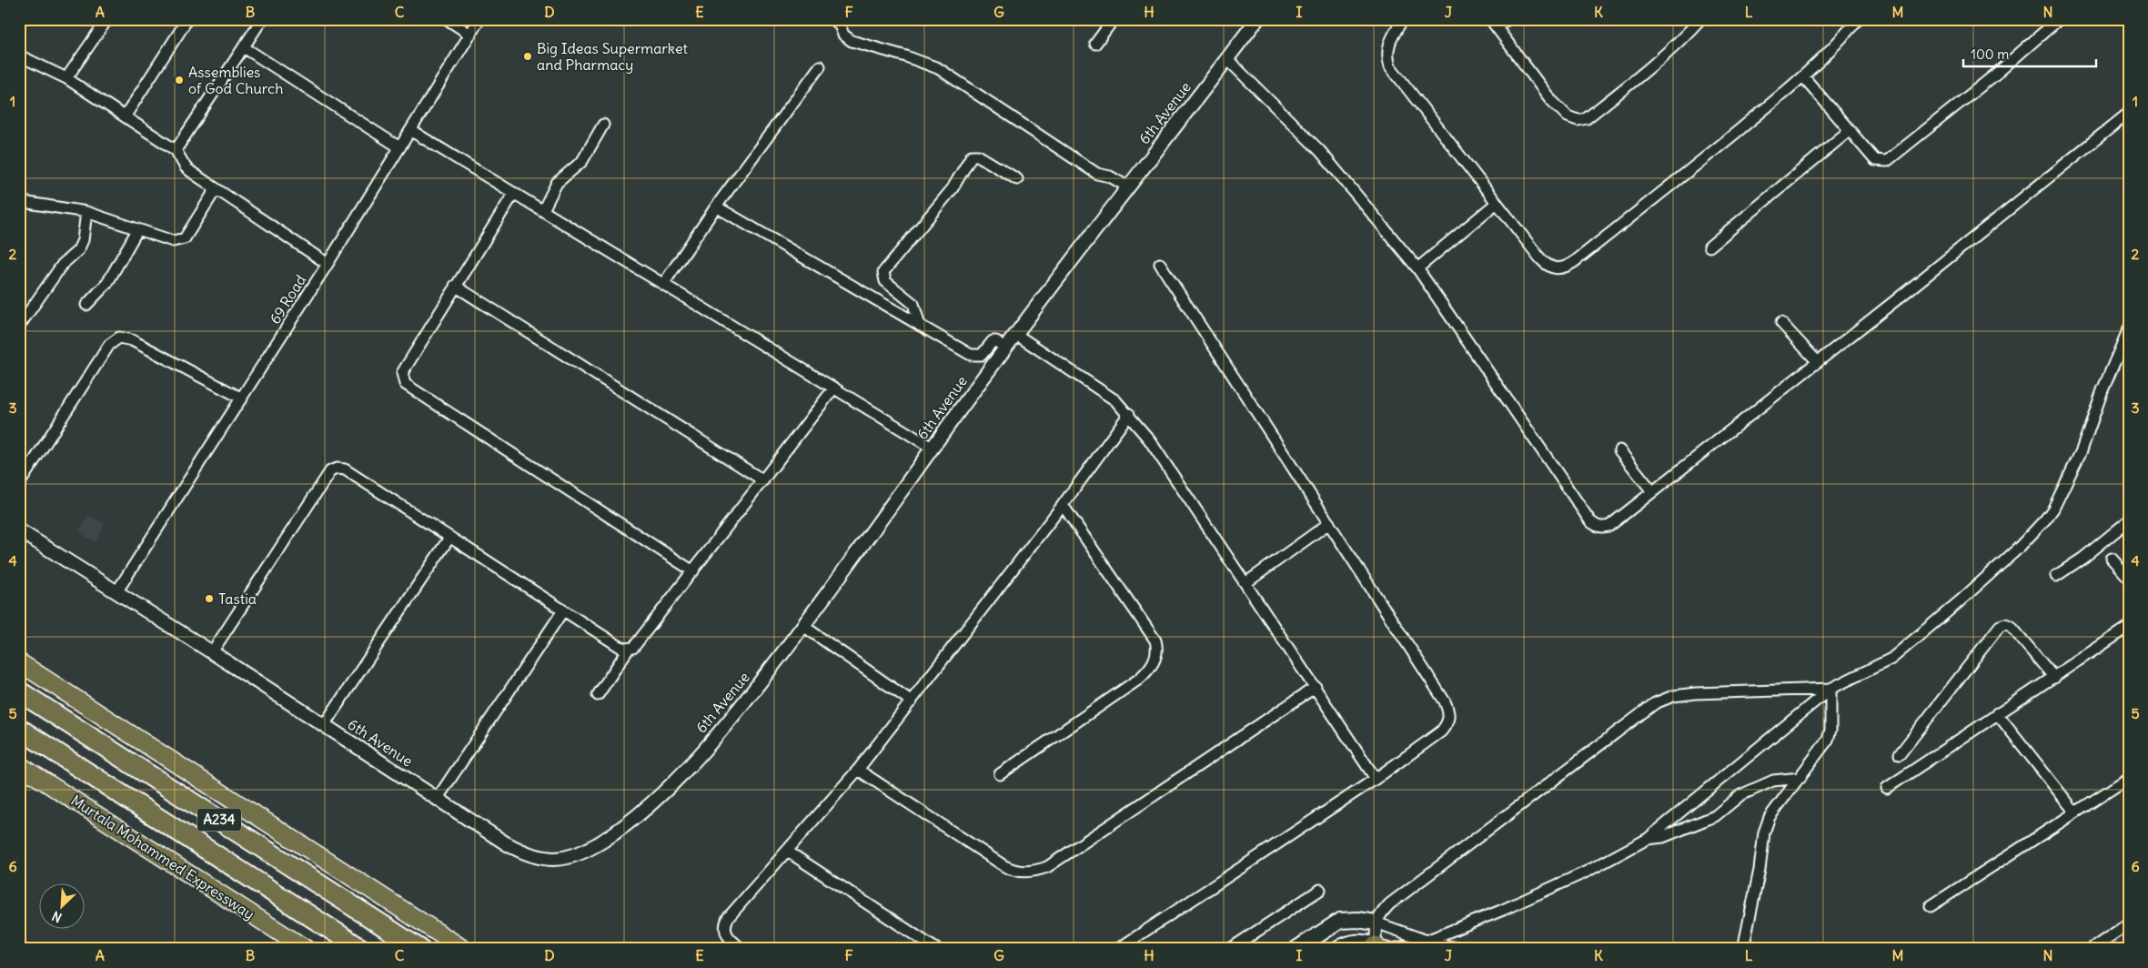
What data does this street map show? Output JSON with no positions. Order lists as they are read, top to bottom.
{
  "streets": {
    "highway": ["A234", "Murtala Mohammed Expressway"],
    "street": ["6th Avenue", "69 Road"]
  },
  "crossings": [
    ["6th Avenue", "69 Road"]
  ],
  "places": ["Big Ideas Supermarket and Pharmacy", "Assemblies of God Church", "Tastia"],
  "scale_bar": "100 m",
  "north": "bottom left",
  "grid": {
    "columns": [
      "A",
      "B",
      "C",
      "D",
      "E",
      "F",
      "G",
      "H",
      "I",
      "J",
      "K",
      "L",
      "M",
      "N"
    ],
    "rows": [
      "1",
      "2",
      "3",
      "4",
      "5",
      "6"
    ]
  }
}
